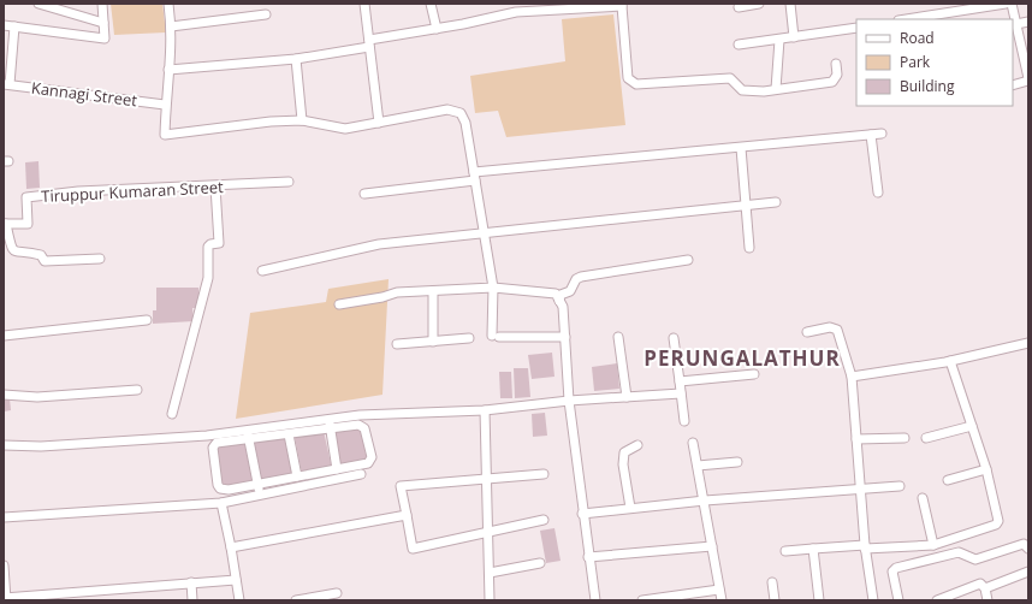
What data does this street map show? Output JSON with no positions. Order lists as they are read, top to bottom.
{
  "streets": {
    "street": ["Kannagi Street", "Tiruppur Kumaran Street"]
  },
  "districts": ["PERUNGALATHUR"],
  "legend": ["Road", "Park", "Building"]
}
